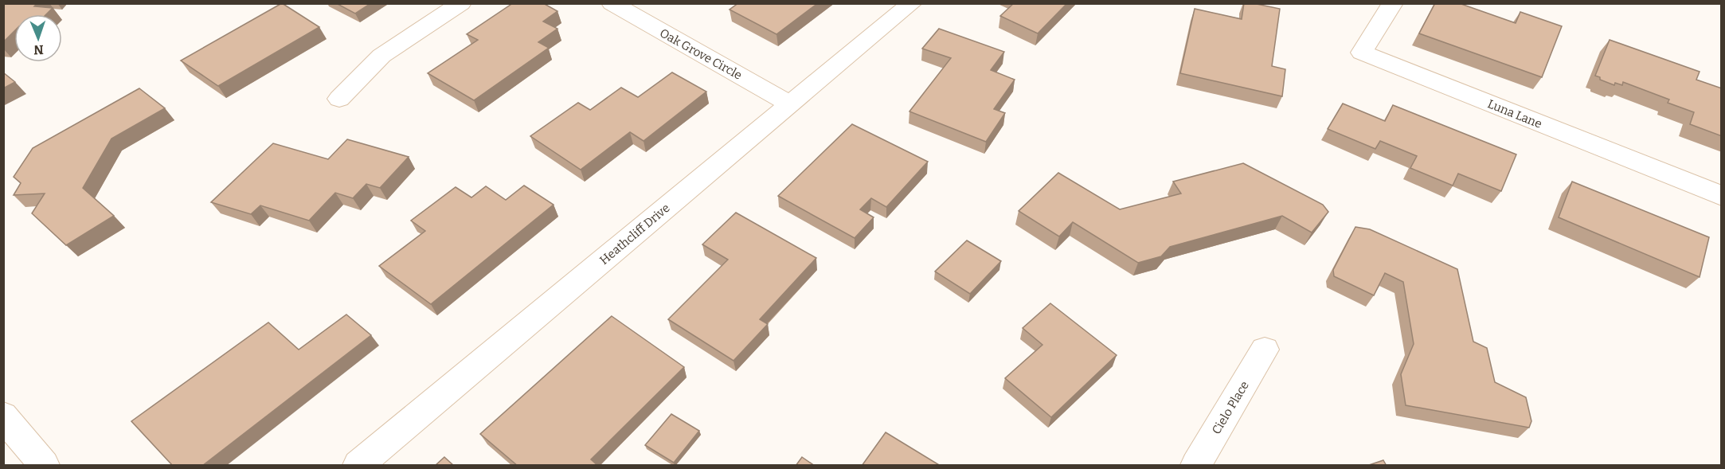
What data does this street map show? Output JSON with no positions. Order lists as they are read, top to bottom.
{
  "streets": {
    "street": [
      "Oak Grove Circle",
      "Luna Lane",
      "Heathcliff Drive",
      "Cielo Place"
    ]
  },
  "crossings": [
    ["Oak Grove Circle", "Heathcliff Drive"]
  ],
  "north": "bottom"
}
